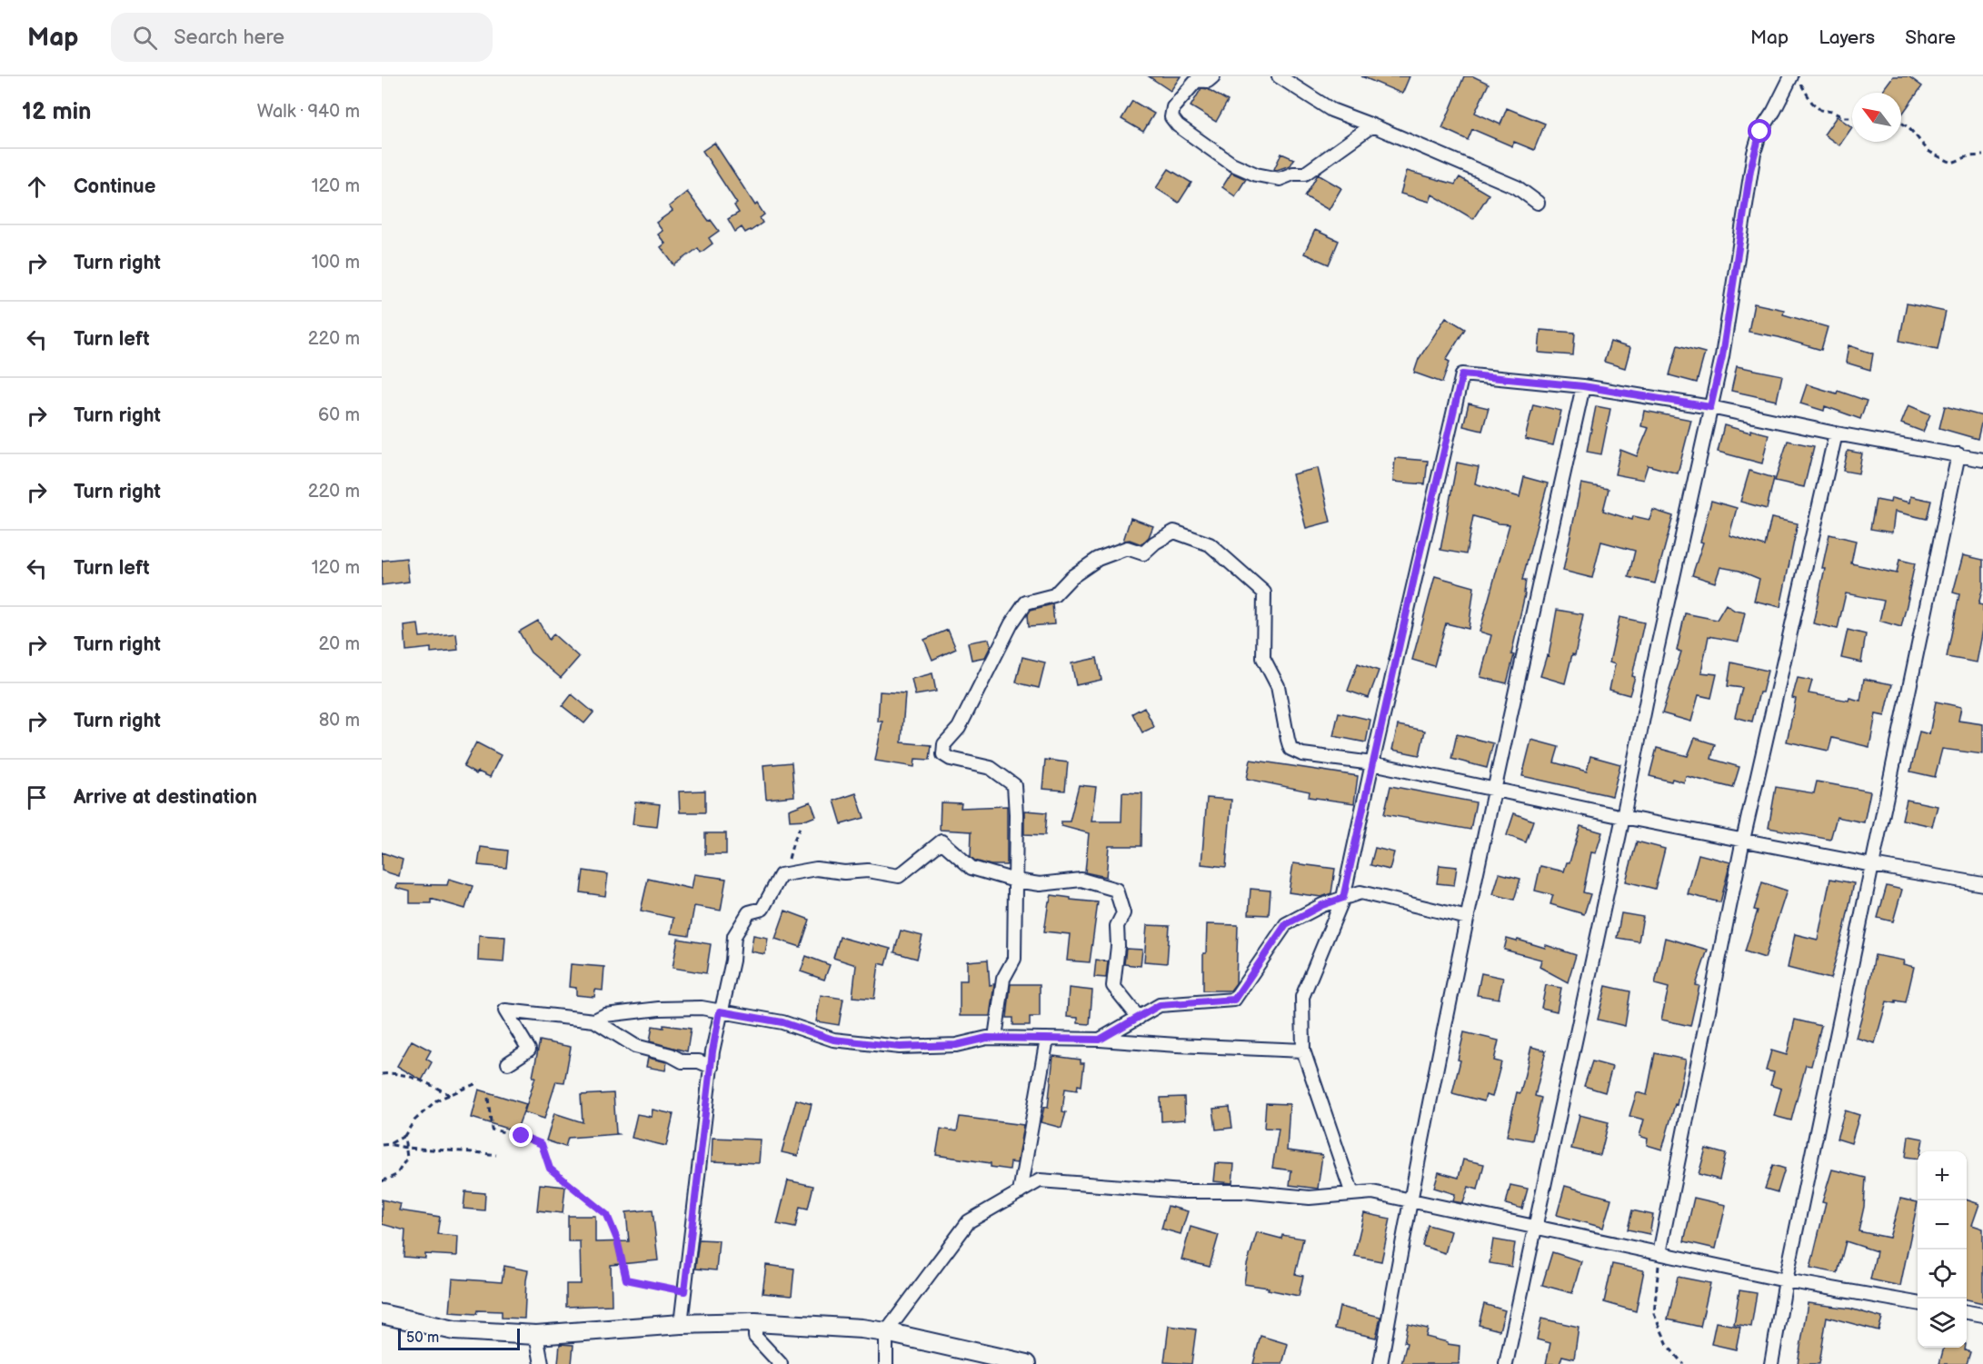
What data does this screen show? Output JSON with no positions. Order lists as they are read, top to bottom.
{
  "scale_bar": "50 m",
  "north": "top left",
  "page": {
    "header": "Map",
    "search": "Search here",
    "nav": ["Map", "Layers", "Share"],
    "heading": ["12 min", "Walk · 940 m"],
    "list": [
      ["Continue", "120 m"],
      ["Turn right", "100 m"],
      ["Turn left", "220 m"],
      ["Turn right", "60 m"],
      ["Turn right", "220 m"],
      ["Turn left", "120 m"],
      ["Turn right", "20 m"],
      ["Turn right", "80 m"],
      "Arrive at destination"
    ],
    "map_buttons": ["+", "−"],
    "scale": "50 m"
  }
}
